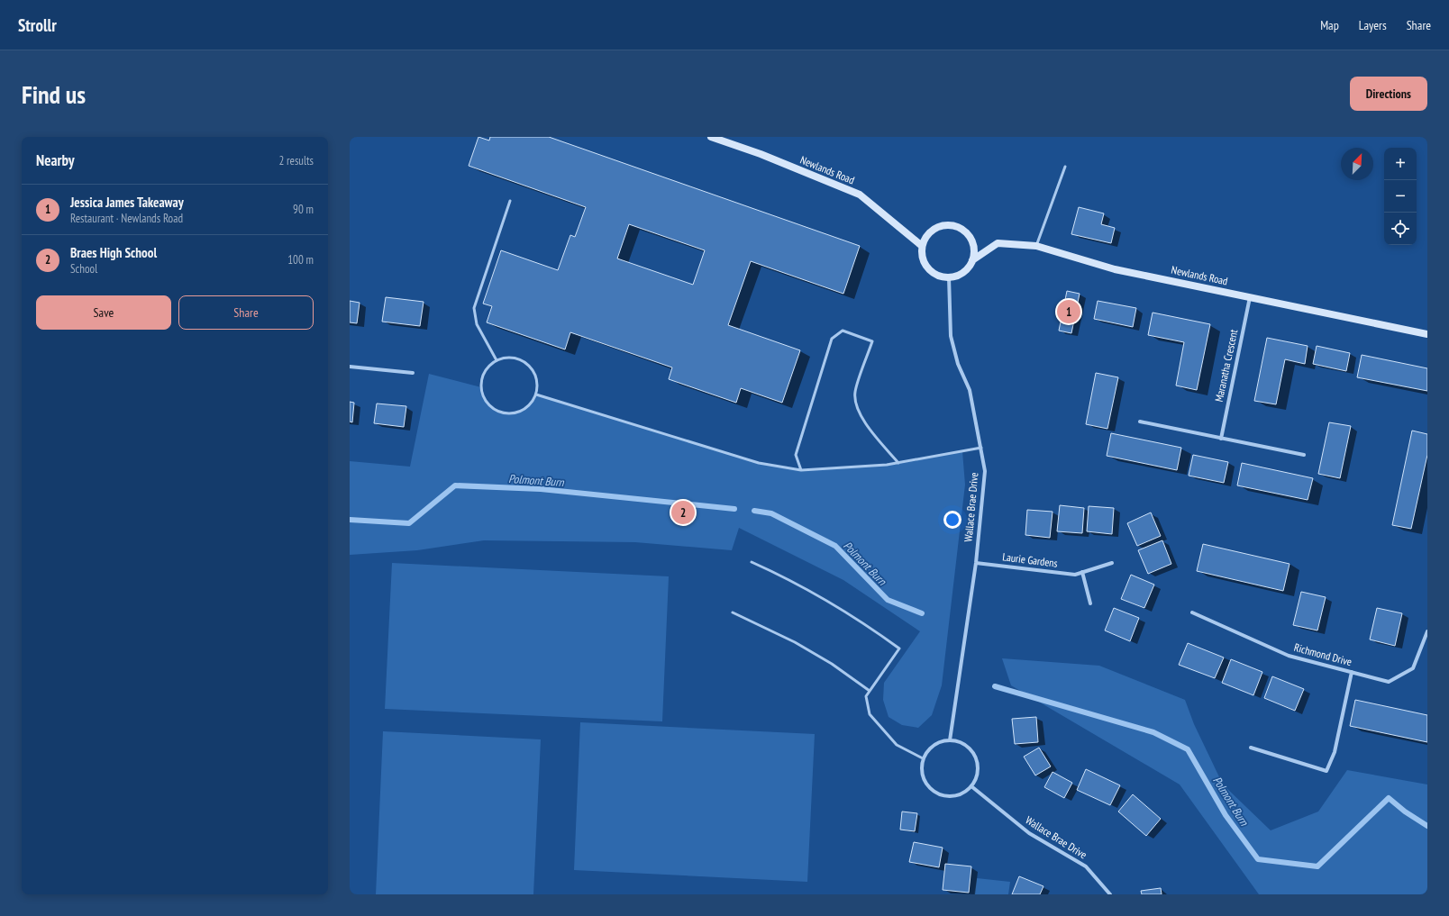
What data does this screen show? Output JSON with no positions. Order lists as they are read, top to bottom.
{
  "streets": {
    "main road": ["Newlands Road"],
    "street": [
      "Maranatha Crescent",
      "Wallace Brae Drive",
      "Laurie Gardens",
      "Richmond Drive"
    ]
  },
  "crossings": [
    ["Newlands Road", "Maranatha Crescent"],
    ["Newlands Road", "Wallace Brae Drive"],
    ["Wallace Brae Drive", "Laurie Gardens"]
  ],
  "water": ["Polmont Burn"],
  "north": "top right",
  "page": {
    "header": "Strollr",
    "nav": ["Map", "Layers", "Share"],
    "buttons": [
      "Directions",
      ["Save", "Share"]
    ],
    "title": "Find us",
    "heading": ["Nearby", "2 results"],
    "map_buttons": ["+", "−"],
    "list": [
      {
        "mark": "1",
        "name": "Jessica James Takeaway",
        "note": "Restaurant · Newlands Road",
        "value": "90 m"
      },
      {
        "mark": "2",
        "name": "Braes High School",
        "note": "School",
        "value": "100 m"
      }
    ],
    "pins": ["1", "2"]
  }
}
